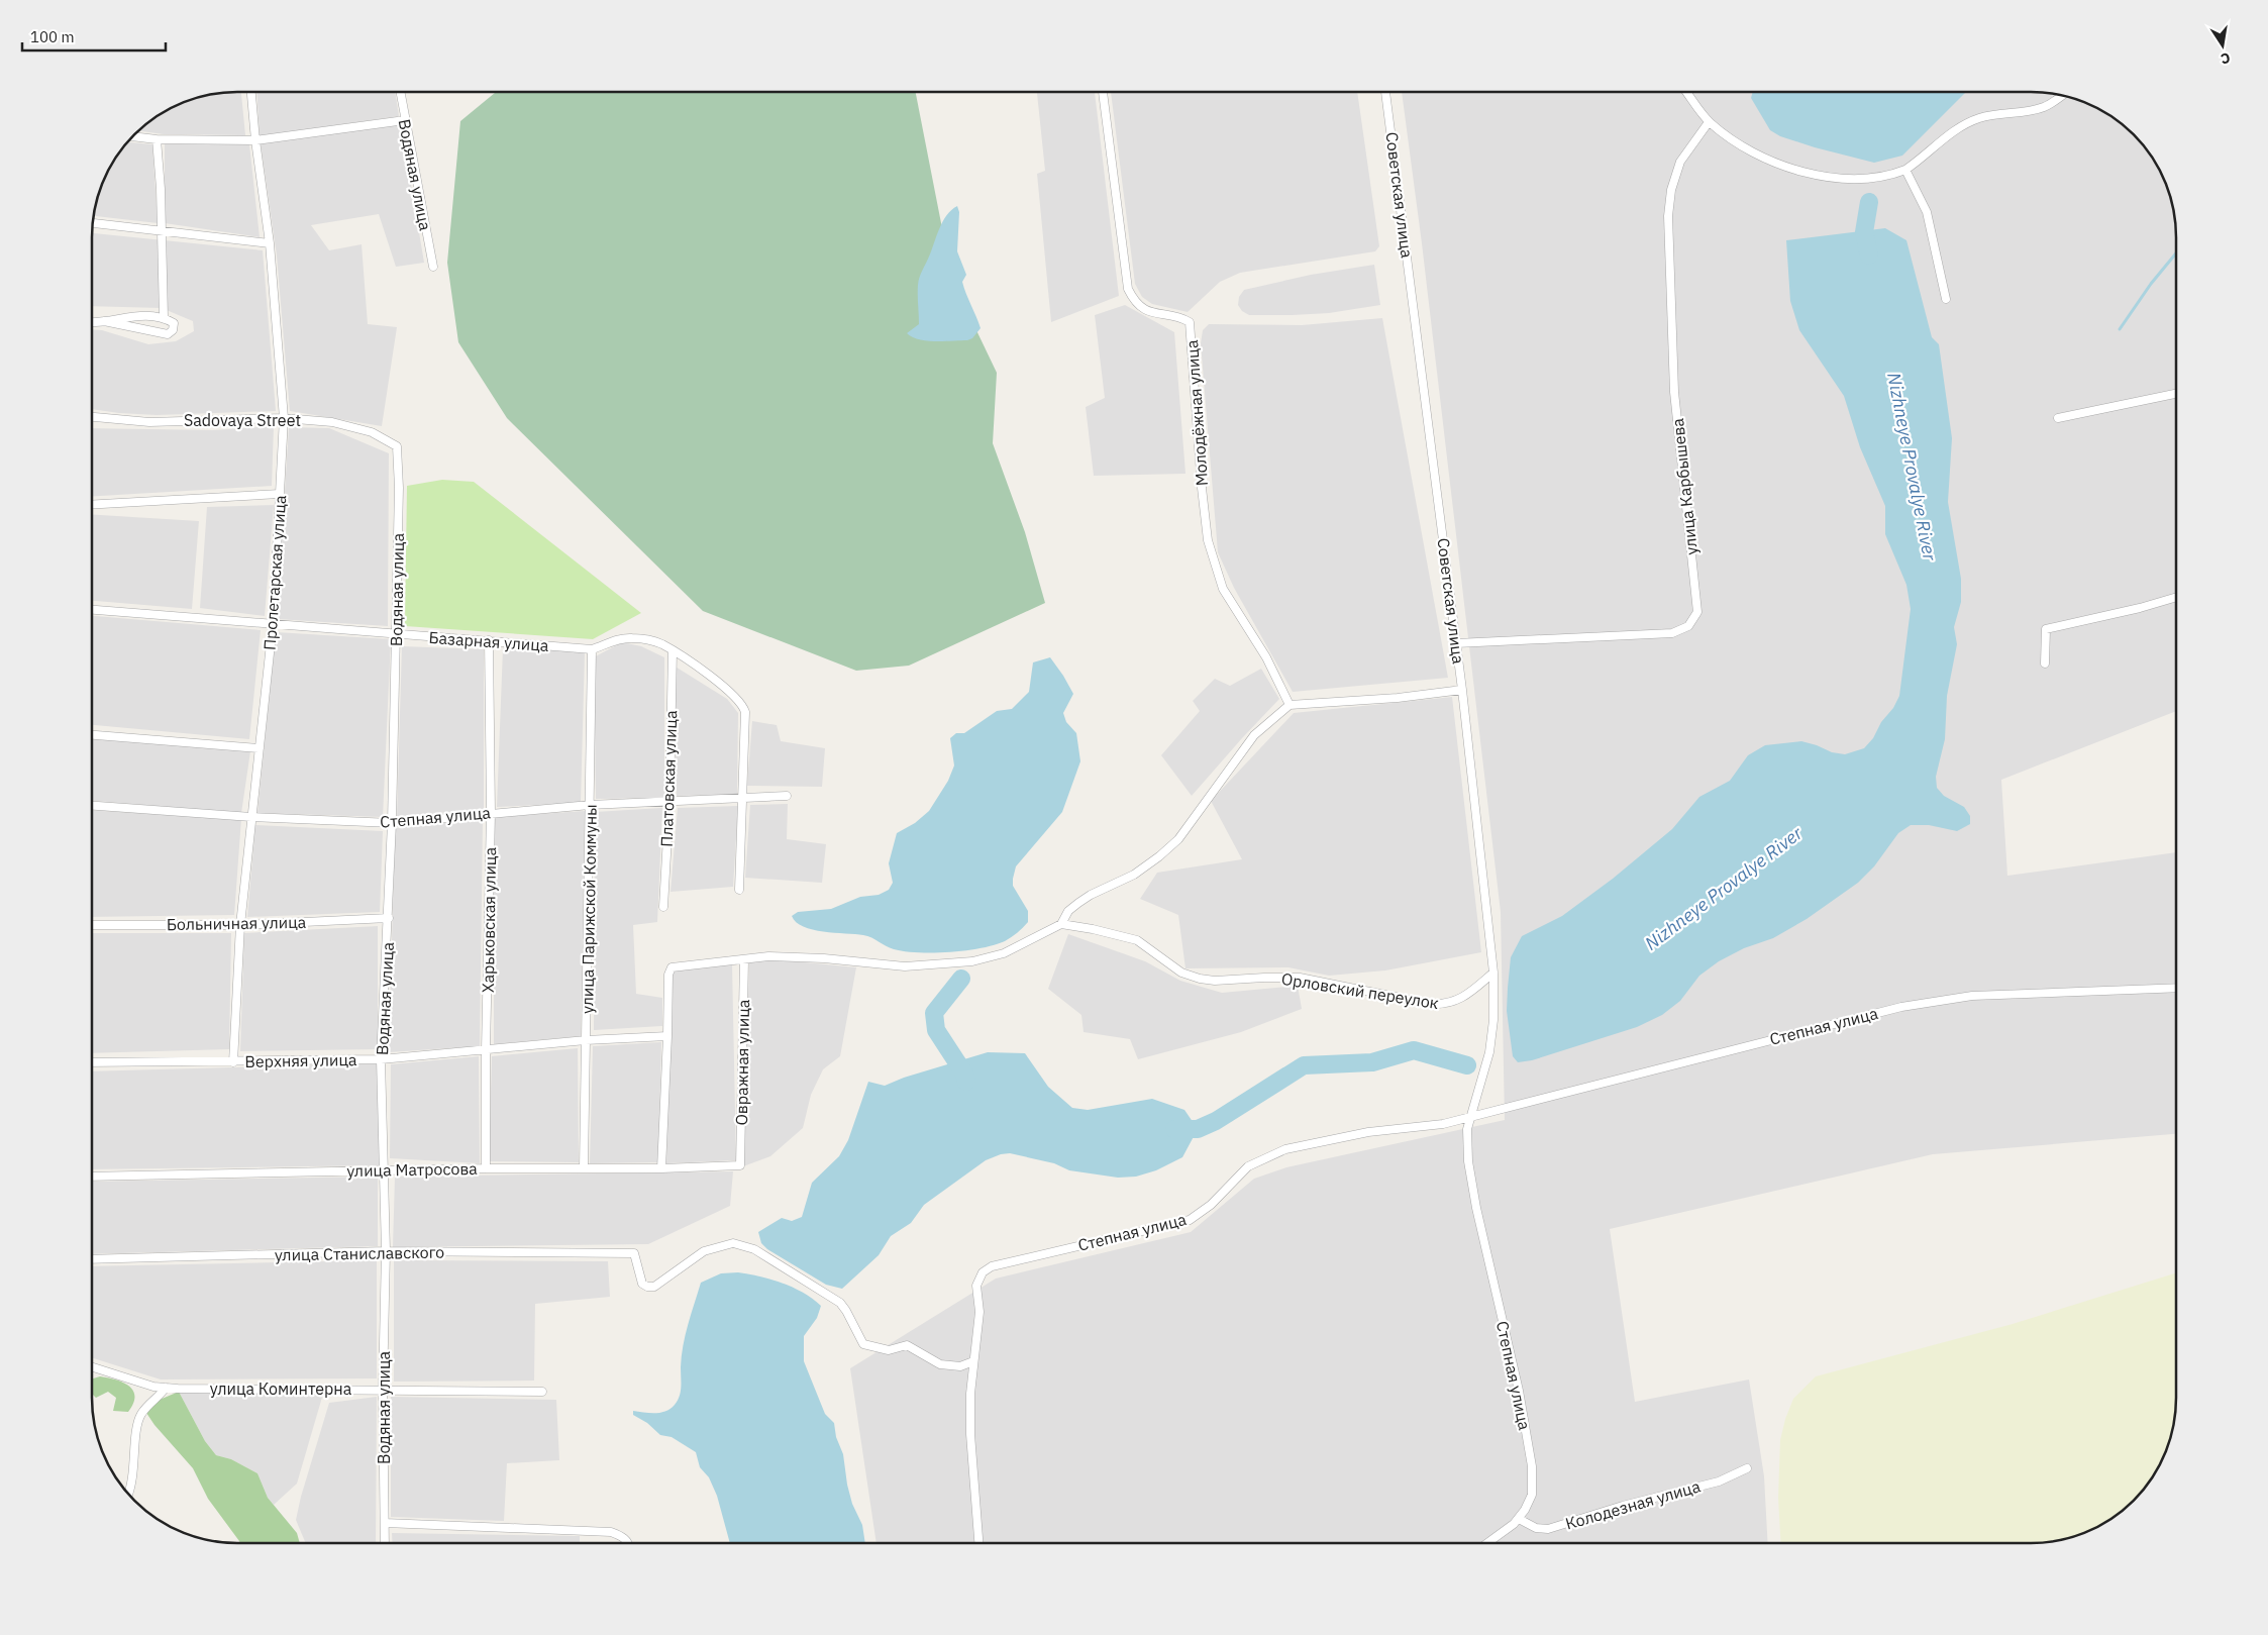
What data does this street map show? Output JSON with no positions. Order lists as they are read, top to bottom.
{
  "streets": {
    "street": [
      "Водяная улица",
      "Советская улица",
      "Молодёжная улица",
      "Sadovaya Street",
      "улица Карбышева",
      "Пролетарская улица",
      "Базарная улица",
      "Платовская улица",
      "Степная улица",
      "улица Парижской Коммуны",
      "Харьковская улица",
      "Больничная улица",
      "Орловский переулок",
      "Верхняя улица",
      "Овражная улица",
      "улица Матросова",
      "улица Станиславского",
      "улица Коминтерна",
      "Колодезная улица"
    ]
  },
  "crossings": [
    ["Водяная улица", "Sadovaya Street"],
    ["Водяная улица", "Базарная улица"],
    ["Водяная улица", "Степная улица"],
    ["Водяная улица", "Больничная улица"],
    ["Водяная улица", "Верхняя улица"],
    ["Водяная улица", "улица Матросова"],
    ["Водяная улица", "улица Станиславского"],
    ["Водяная улица", "улица Коминтерна"],
    ["Советская улица", "улица Карбышева"],
    ["Советская улица", "Степная улица"],
    ["Советская улица", "Орловский переулок"],
    ["Sadovaya Street", "Пролетарская улица"],
    ["Пролетарская улица", "Базарная улица"],
    ["Пролетарская улица", "Степная улица"],
    ["Пролетарская улица", "Больничная улица"],
    ["Пролетарская улица", "Верхняя улица"],
    ["Базарная улица", "Платовская улица"],
    ["Базарная улица", "Степная улица"],
    ["Базарная улица", "улица Парижской Коммуны"],
    ["Базарная улица", "Харьковская улица"],
    ["Платовская улица", "Степная улица"],
    ["Степная улица", "улица Парижской Коммуны"],
    ["Степная улица", "Харьковская улица"],
    ["Степная улица", "улица Станиславского"],
    ["Степная улица", "Колодезная улица"],
    ["улица Парижской Коммуны", "Верхняя улица"],
    ["улица Парижской Коммуны", "улица Матросова"],
    ["Харьковская улица", "Верхняя улица"],
    ["Харьковская улица", "улица Матросова"],
    ["Овражная улица", "улица Матросова"]
  ],
  "water": ["Nizhneye Provalye River"],
  "scale_bar": "100 m",
  "north": "bottom"
}
